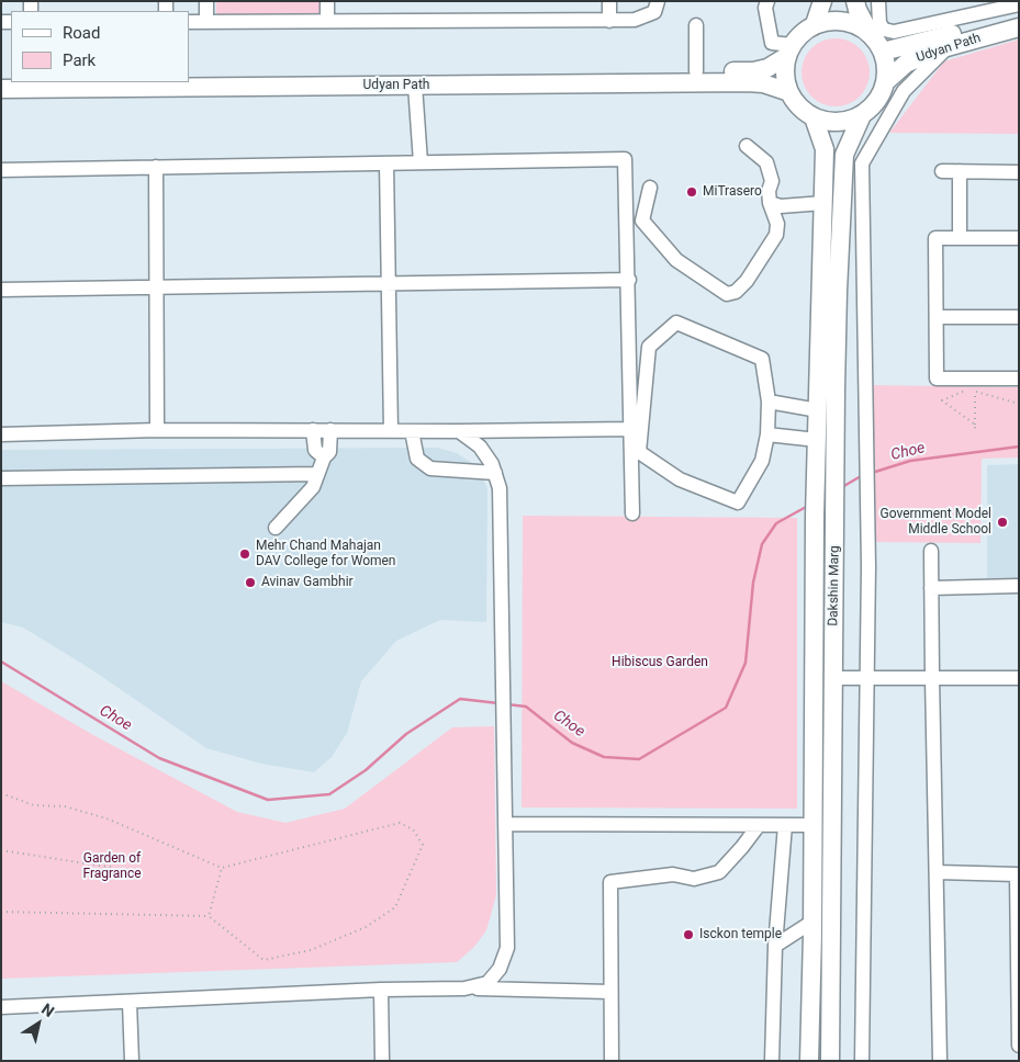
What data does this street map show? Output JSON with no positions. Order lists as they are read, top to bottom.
{
  "streets": {
    "main road": ["Udyan Path", "Dakshin Marg"]
  },
  "crossings": [
    ["Udyan Path", "Dakshin Marg"]
  ],
  "water": ["Choe"],
  "parks": ["Hibiscus Garden", "Garden of Fragrance"],
  "places": [
    "MiTrasero",
    "Government Model Middle School",
    "Mehr Chand Mahajan DAV College for Women",
    "Avinav Gambhir",
    "Isckon temple"
  ],
  "legend": ["Road", "Park"],
  "north": "top right"
}
